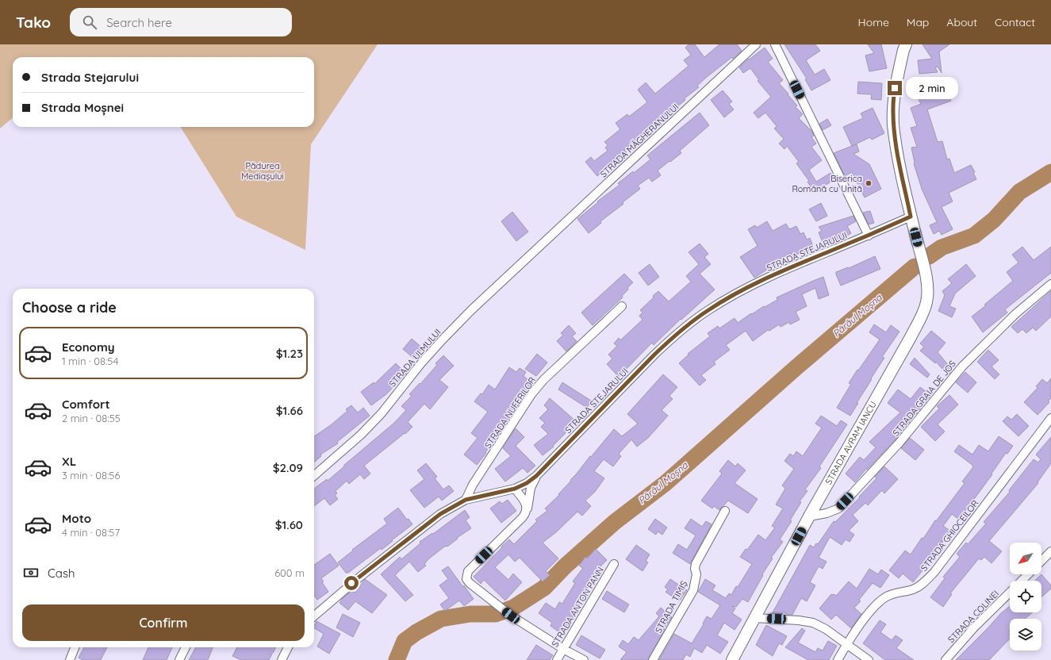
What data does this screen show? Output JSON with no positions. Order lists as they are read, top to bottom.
{
  "streets": {
    "main road": ["STRADA AVRAM IANCU"],
    "street": [
      "STRADA MĂGHERANULUI",
      "STRADA STEJARULUI",
      "STRADA ULMULUI",
      "STRADA GRAIA DE JOS",
      "STRADA NUFERILOR",
      "STRADA GHIOCEILOR",
      "STRADA ANTON PANN",
      "STRADA TIMIȘ",
      "STRADA COLINEI"
    ]
  },
  "crossings": [
    ["STRADA MĂGHERANULUI", "STRADA ULMULUI"],
    ["STRADA STEJARULUI", "STRADA NUFERILOR"],
    ["STRADA STEJARULUI", "STRADA AVRAM IANCU"],
    ["STRADA GRAIA DE JOS", "STRADA AVRAM IANCU"]
  ],
  "water": ["Pârâul Moșna"],
  "parks": ["Pădurea Mediașului"],
  "places": ["Biserica Română cu Unită"],
  "north": "bottom left",
  "page": {
    "header": "Tako",
    "search": "Search here",
    "nav": [
      "Home",
      "Map",
      "About",
      "Contact"
    ],
    "banner": ["Strada Stejarului", "Strada Moșnei"],
    "bubble": "2 min",
    "heading": "Choose a ride",
    "list": [
      {
        "name": "Economy",
        "note": "1 min · 08:54",
        "value": "$1.23"
      },
      {
        "name": "Comfort",
        "note": "2 min · 08:55",
        "value": "$1.66"
      },
      {
        "name": "XL",
        "note": "3 min · 08:56",
        "value": "$2.09"
      },
      {
        "name": "Moto",
        "note": "4 min · 08:57",
        "value": "$1.60"
      }
    ],
    "pay": ["Cash", "600 m"],
    "buttons": "Confirm"
  }
}
